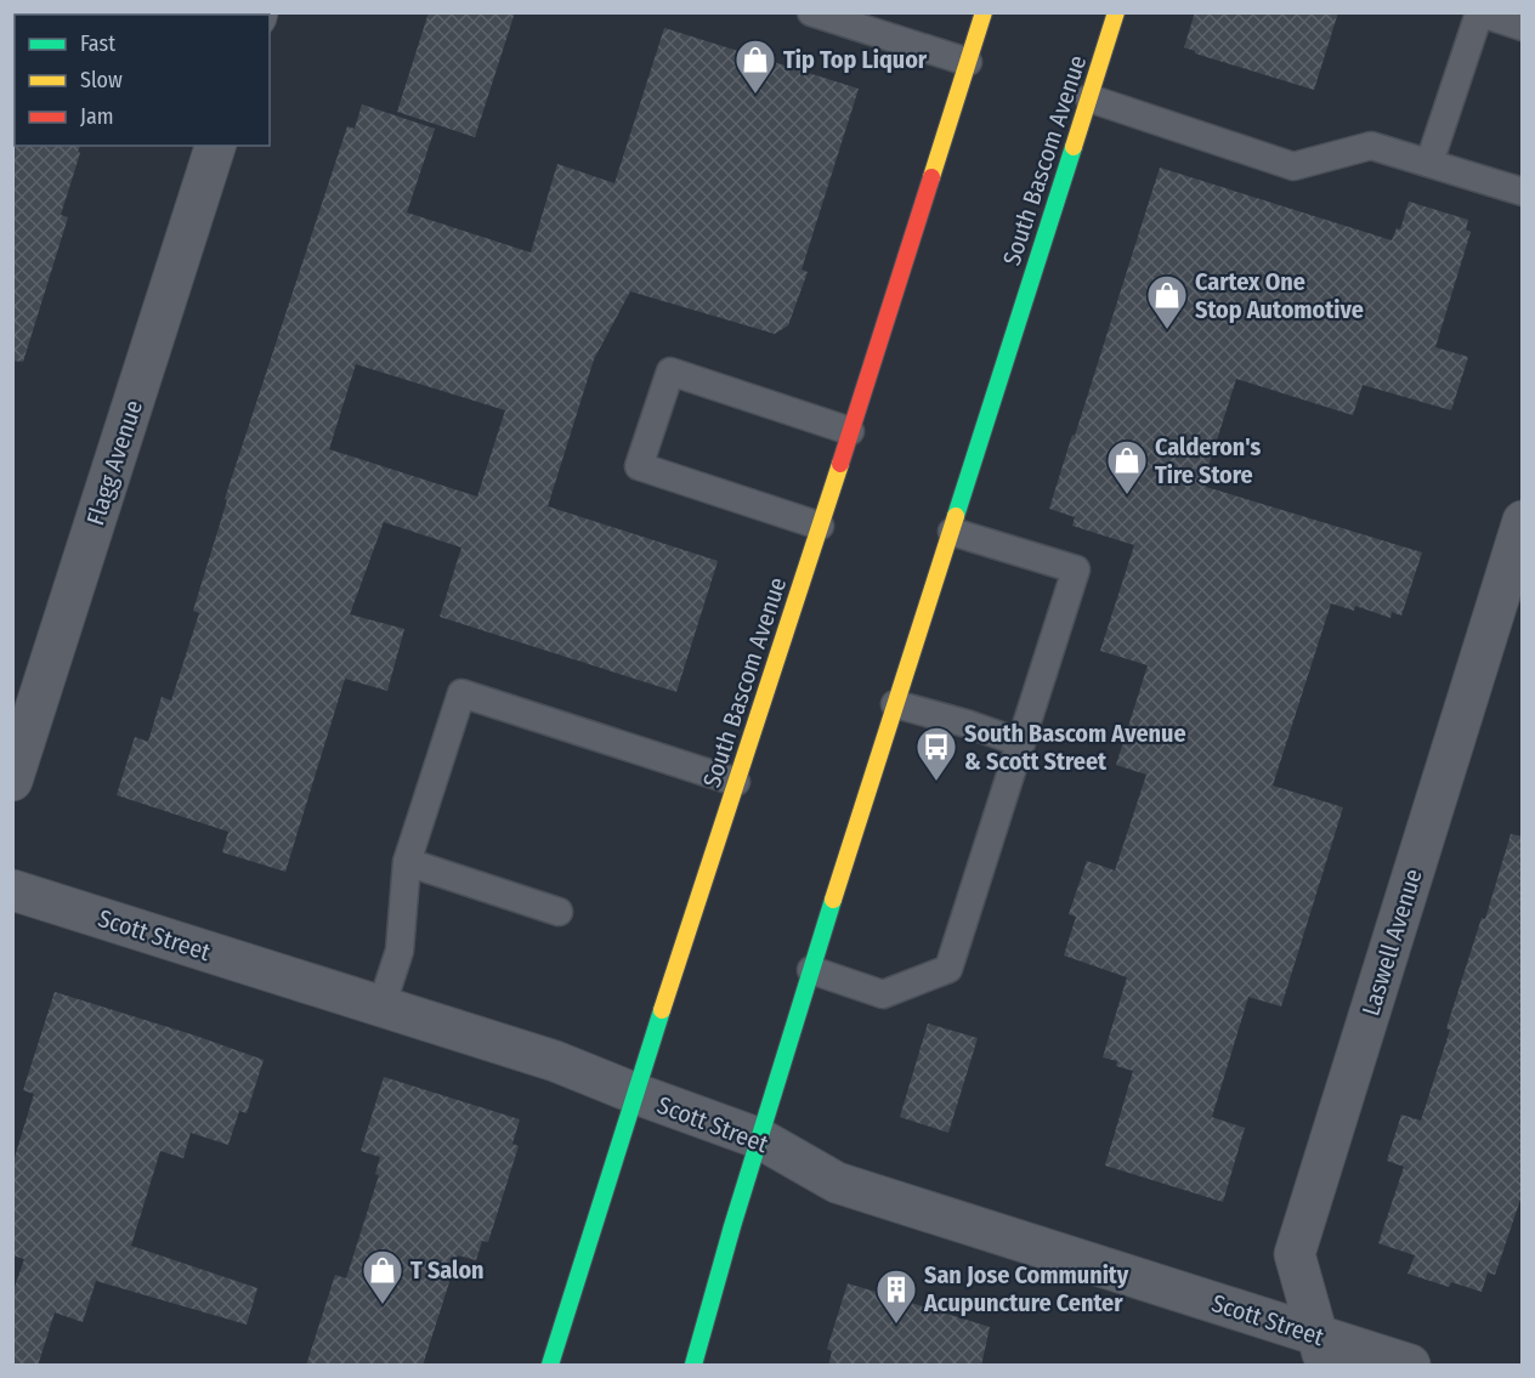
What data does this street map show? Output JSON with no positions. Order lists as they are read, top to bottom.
{
  "streets": {
    "main road": ["South Bascom Avenue"],
    "street": ["Flagg Avenue", "Scott Street", "Laswell Avenue"]
  },
  "crossings": [
    ["South Bascom Avenue", "Scott Street"],
    ["Scott Street", "Laswell Avenue"]
  ],
  "places": {
    "shop": [
      "Tip Top Liquor",
      "Cartex One Stop Automotive",
      "Calderon's Tire Store",
      "T Salon"
    ],
    "bus stop": ["South Bascom Avenue & Scott Street"],
    "building": ["San Jose Community Acupuncture Center"]
  },
  "legend": ["Fast", "Slow", "Jam"]
}
